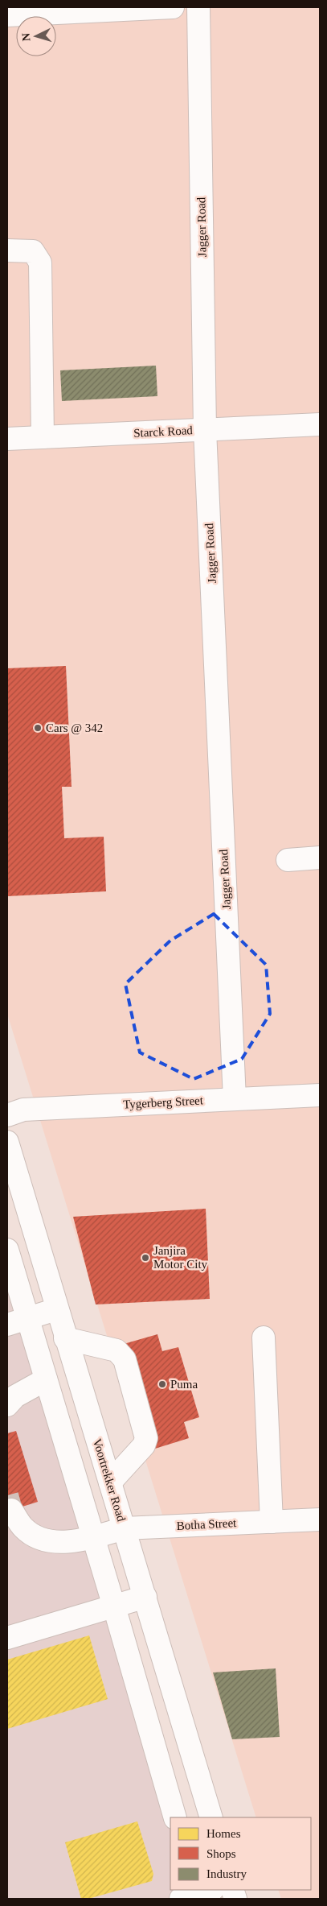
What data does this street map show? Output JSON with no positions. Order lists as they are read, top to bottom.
{
  "streets": {
    "street": [
      "Jagger Road",
      "Starck Road",
      "Tygerberg Street",
      "Voortrekker Road",
      "Botha Street"
    ]
  },
  "crossings": [
    ["Jagger Road", "Starck Road"],
    ["Jagger Road", "Tygerberg Street"],
    ["Voortrekker Road", "Botha Street"]
  ],
  "places": ["Cars @ 342", "Janjira Motor City", "Puma"],
  "legend": ["Homes", "Shops", "Industry"],
  "north": "left"
}
